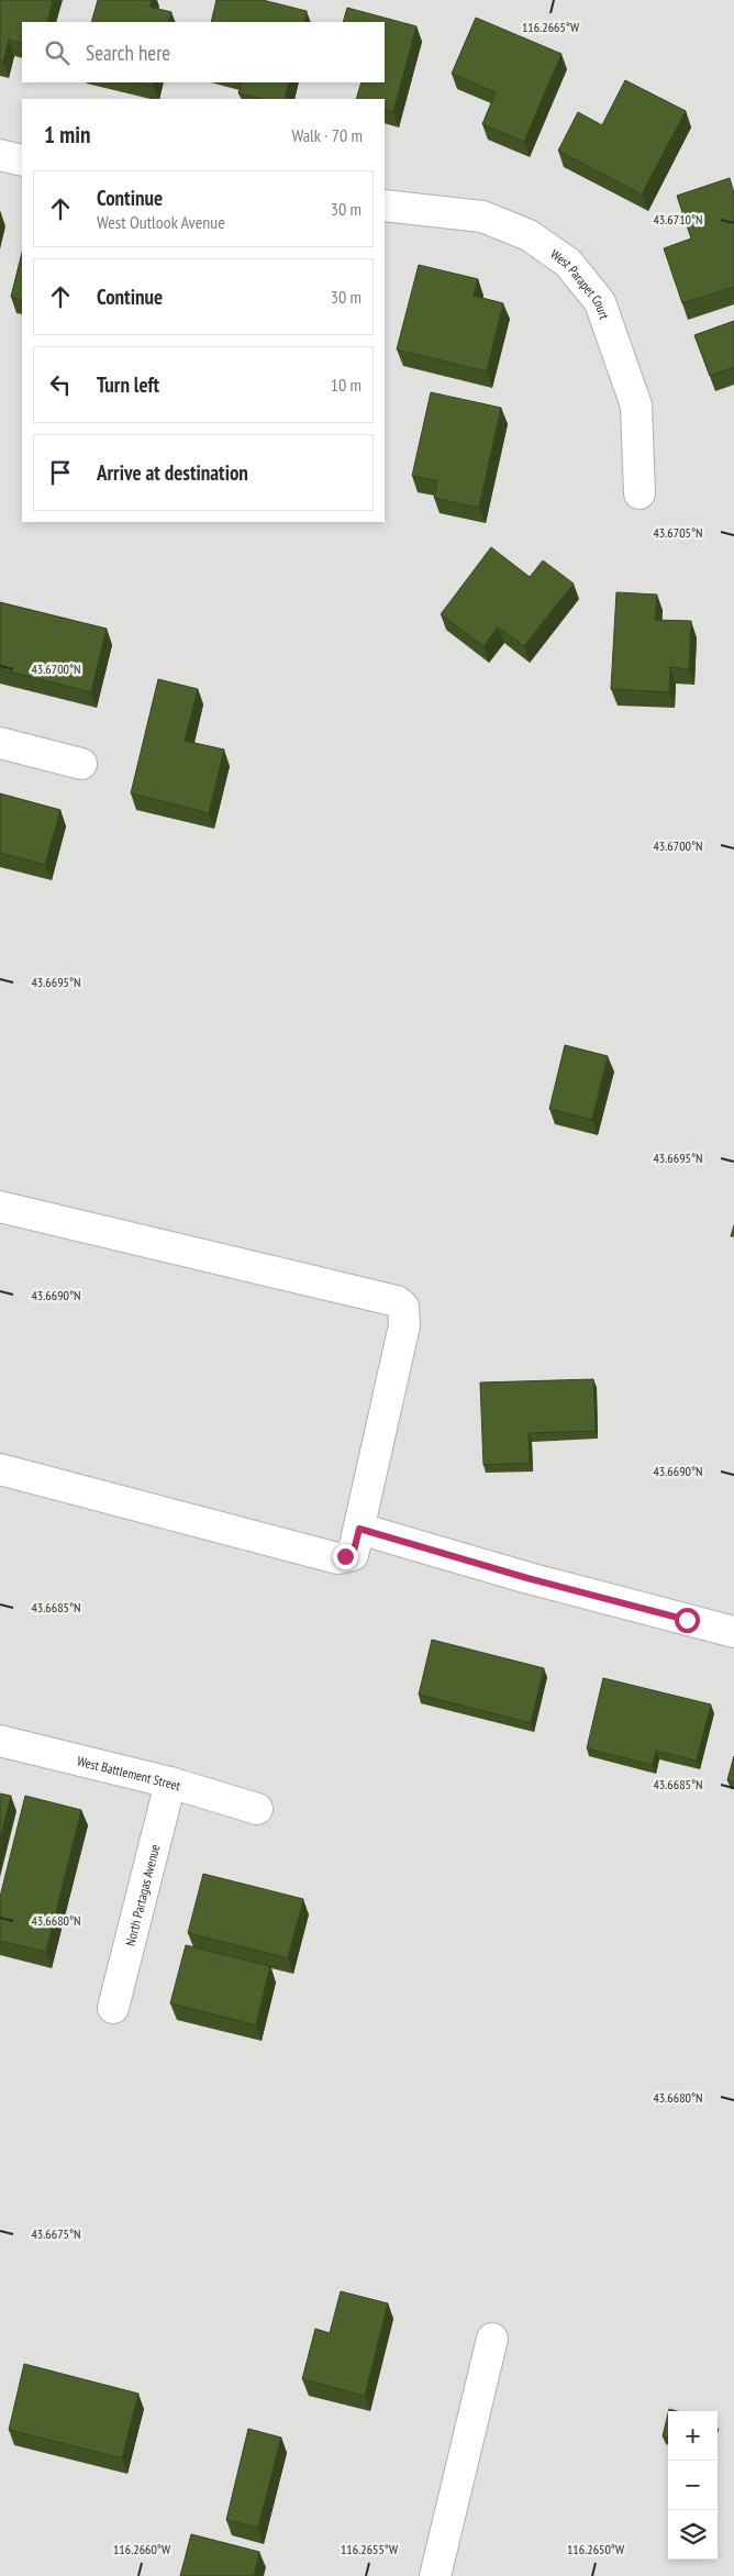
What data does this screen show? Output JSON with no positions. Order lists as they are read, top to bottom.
{
  "streets": {
    "street": ["West Parapet Court", "West Battlement Street", "North Partagas Avenue"]
  },
  "crossings": [
    ["West Battlement Street", "North Partagas Avenue"]
  ],
  "page": {
    "search": "Search here",
    "heading": ["1 min", "Walk · 70 m"],
    "list": [
      ["Continue", "West Outlook Avenue", "30 m"],
      ["Continue", "30 m"],
      ["Turn left", "10 m"],
      "Arrive at destination"
    ],
    "map_buttons": ["+", "−"]
  },
  "coordinates": [
    "116.2665°W",
    "43.6710°N",
    "43.6705°N",
    "43.6700°N",
    "43.6695°N",
    "43.6690°N",
    "43.6685°N",
    "43.6680°N",
    "43.6675°N",
    "116.2660°W",
    "116.2655°W",
    "116.2650°W"
  ]
}
